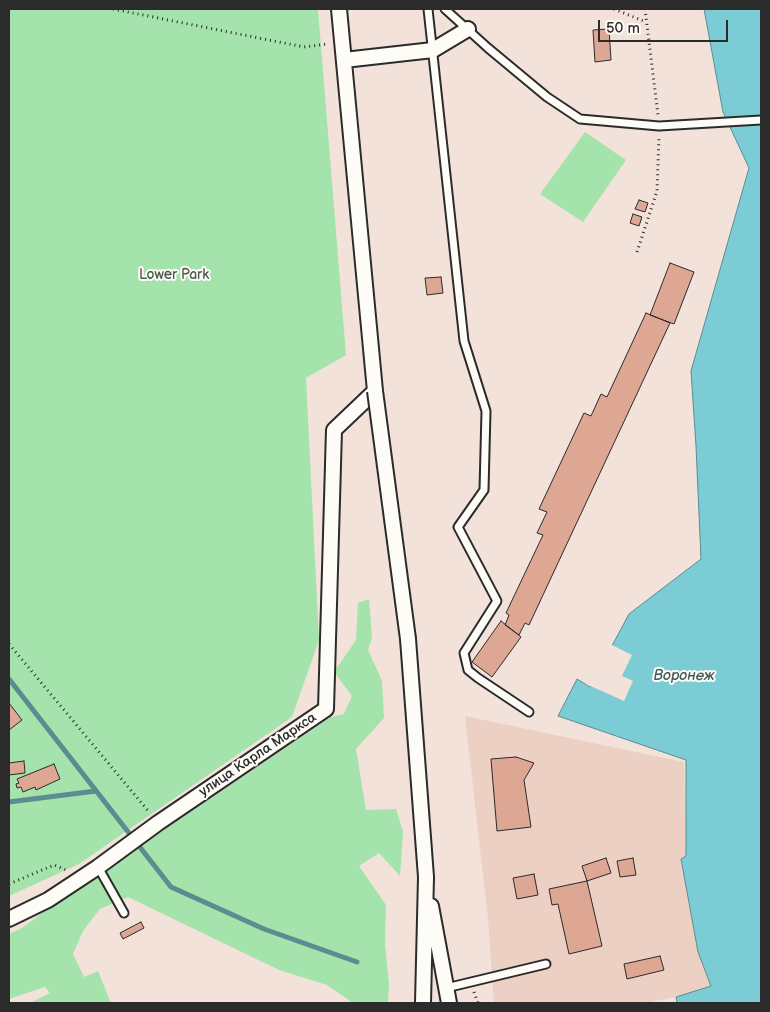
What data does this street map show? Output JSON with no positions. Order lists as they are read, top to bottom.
{
  "streets": {
    "street": ["улица Карла Маркса"]
  },
  "water": ["Воронеж"],
  "parks": ["Lower Park"],
  "scale_bar": "50 m"
}
